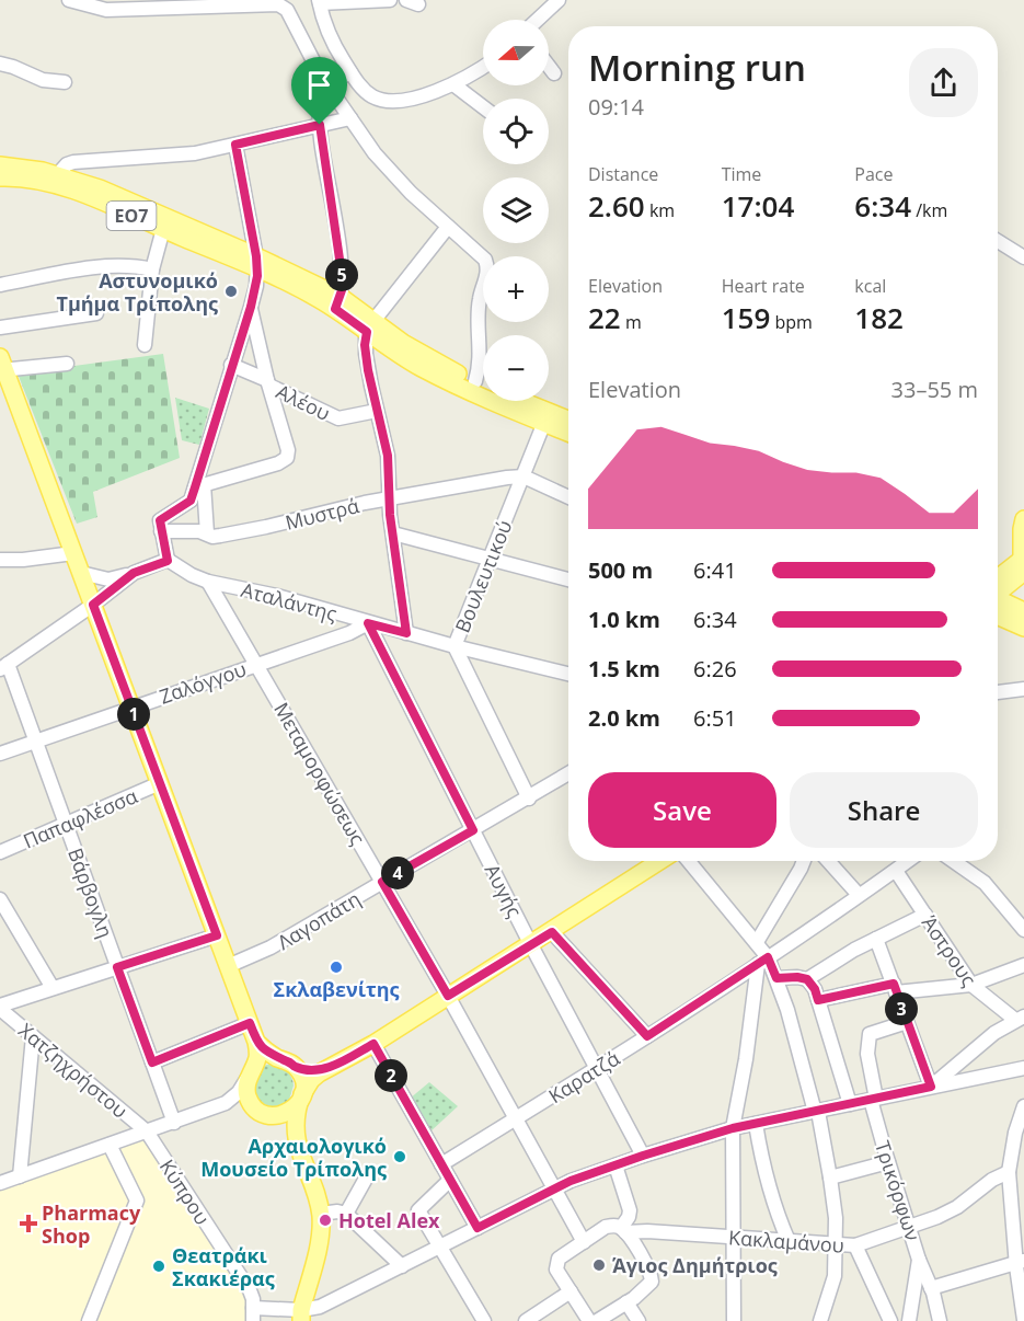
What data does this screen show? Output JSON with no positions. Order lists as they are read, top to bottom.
{
  "streets": {
    "main road": ["ΕΟ7"],
    "street": [
      "Αλέου",
      "Μυστρά",
      "Βουλευτικού",
      "Αταλάντης",
      "Ζαλόγγου",
      "Μεταμορφώσεως",
      "Παπαφλέσσα",
      "Αυγής",
      "Βάρβογλη",
      "Λαγοπάτη",
      "Άστρους",
      "Χατζηχρήστου",
      "Καρατζά",
      "Τρικόρφων",
      "Κύπρου",
      "Κακλαμάνου"
    ]
  },
  "crossings": [
    ["ΕΟ7", "Βουλευτικού"],
    ["Μυστρά", "Βουλευτικού"],
    ["Βουλευτικού", "Αταλάντης"],
    ["Βουλευτικού", "Λαγοπάτη"],
    ["Αταλάντης", "Ζαλόγγου"],
    ["Αταλάντης", "Μεταμορφώσεως"],
    ["Αταλάντης", "Αυγής"],
    ["Ζαλόγγου", "Μεταμορφώσεως"],
    ["Ζαλόγγου", "Αυγής"],
    ["Ζαλόγγου", "Βάρβογλη"],
    ["Μεταμορφώσεως", "Λαγοπάτη"],
    ["Μεταμορφώσεως", "Καρατζά"],
    ["Παπαφλέσσα", "Βάρβογλη"],
    ["Αυγής", "Λαγοπάτη"],
    ["Αυγής", "Καρατζά"],
    ["Άστρους", "Καρατζά"],
    ["Χατζηχρήστου", "Κύπρου"],
    ["Τρικόρφων", "Κακλαμάνου"]
  ],
  "places": {
    "other": [
      "Αστυνομικό Τμήμα Τρίπολης",
      "Σκλαβενίτης",
      "Αρχαιολογικό Μουσείο Τρίπολης",
      "Hotel Alex",
      "Άγιος Δημήτριος",
      "Θεατράκι Σκακιέρας"
    ],
    "health": ["Pharmacy Shop"]
  },
  "north": "left",
  "page": {
    "map_buttons": ["+", "−"],
    "heading": ["Morning run", "09:14"],
    "stats": [
      ["Distance", "2.60 km"],
      ["Time", "17:04"],
      ["Pace", "6:34 /km"],
      ["Elevation", "22 m"],
      ["Heart rate", "159 bpm"],
      ["kcal", "182"]
    ],
    "pins": [
      "5",
      "1",
      "4",
      "3",
      "2"
    ],
    "chart": ["Elevation", "33–55 m"],
    "list": [
      {
        "name": "500 m",
        "note": "6:41"
      },
      {
        "name": "1.0 km",
        "note": "6:34"
      },
      {
        "name": "1.5 km",
        "note": "6:26"
      },
      {
        "name": "2.0 km",
        "note": "6:51"
      }
    ],
    "buttons": ["Save", "Share"]
  }
}
